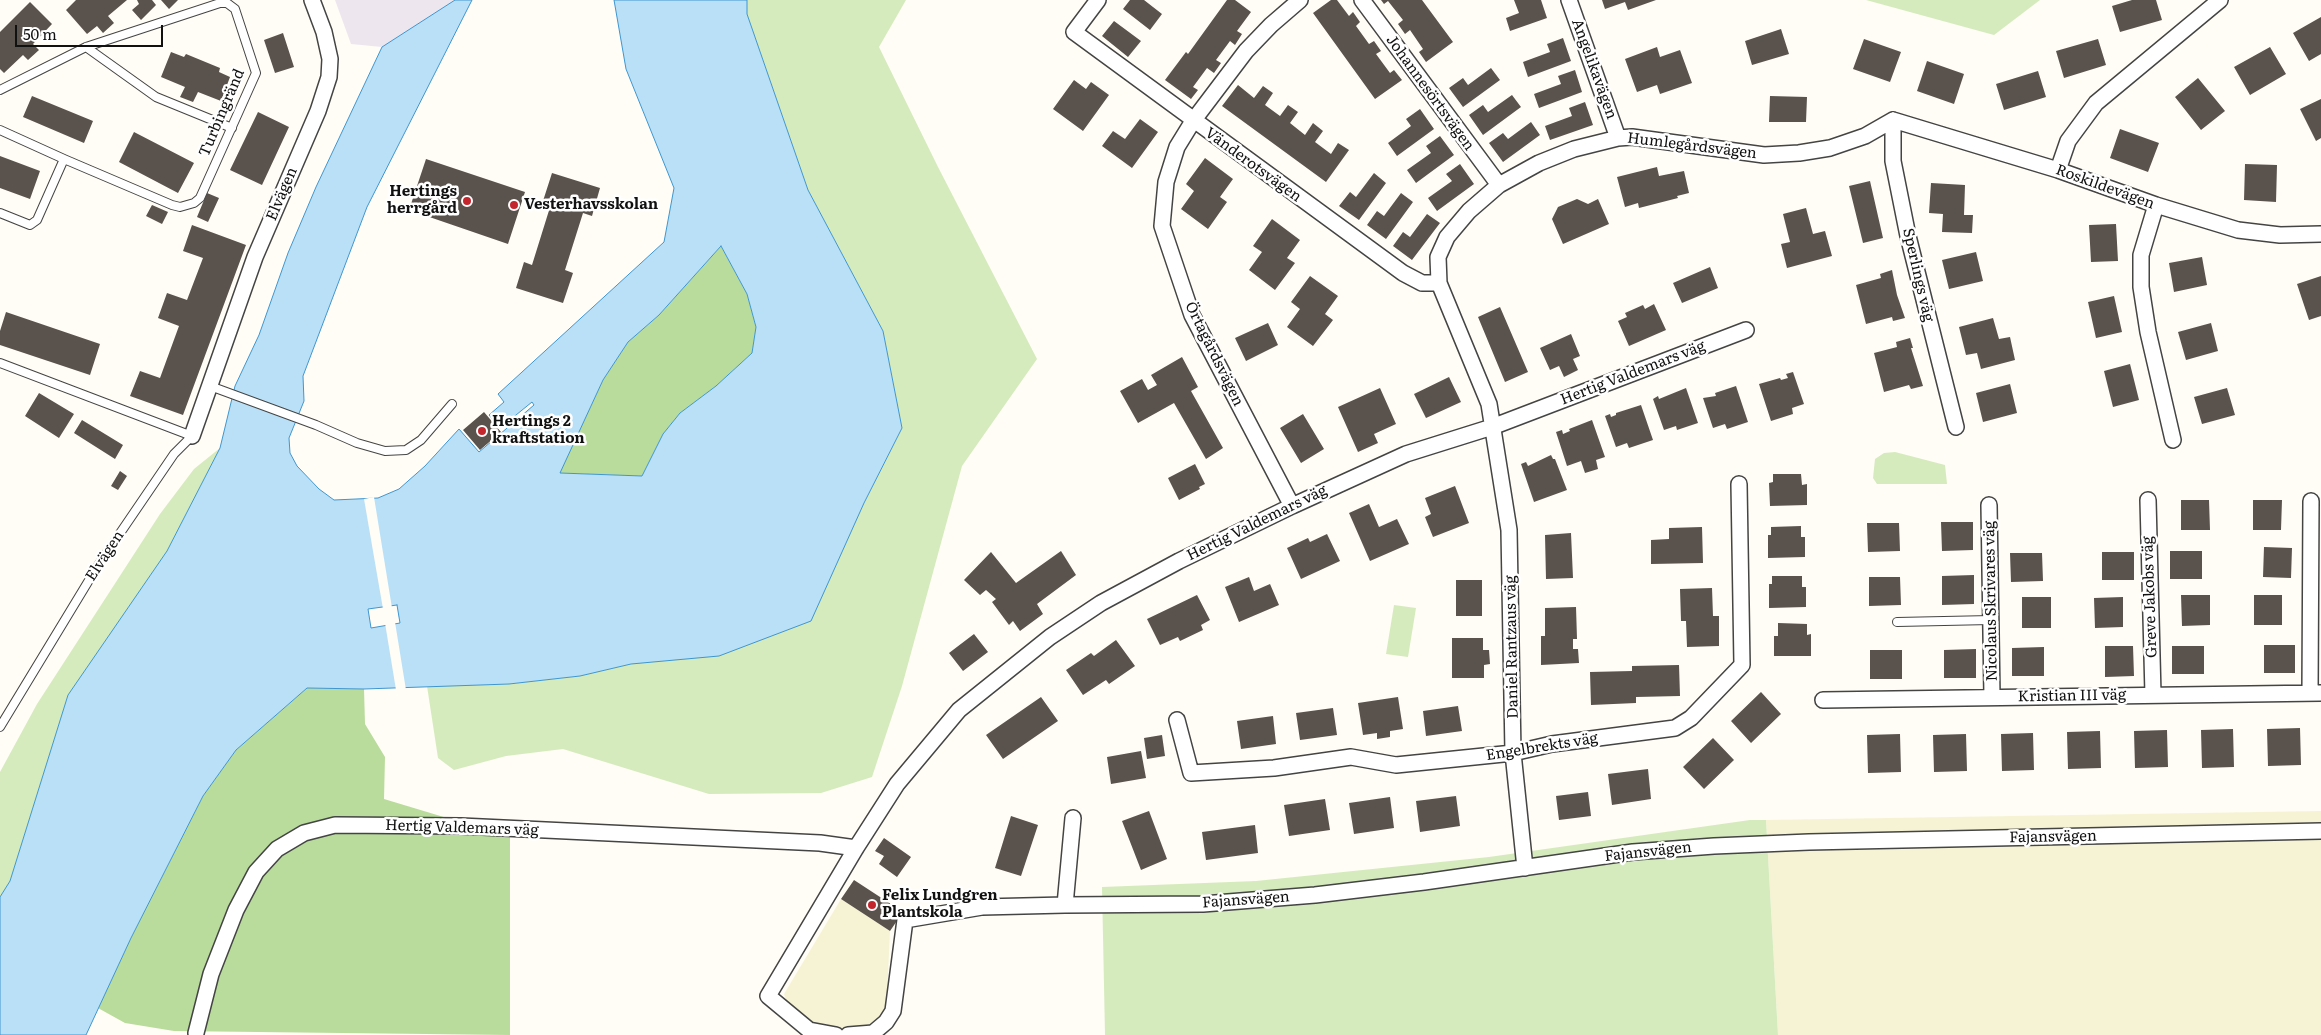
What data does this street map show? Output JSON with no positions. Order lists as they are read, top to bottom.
{
  "streets": {
    "street": [
      "Angelikavägen",
      "Johannesörtsvägen",
      "Humlegårdsvägen",
      "Vänderotsvägen",
      "Roskildevägen",
      "Elvägen",
      "Sperlings väg",
      "Örtagårdsvägen",
      "Hertig Valdemars väg",
      "Greve Jakobs väg",
      "Nicolaus Skrivares väg",
      "Daniel Rantzaus väg",
      "Kristian III väg",
      "Engelbrekts väg",
      "Fajansvägen"
    ],
    "lane": ["Turbingränd"]
  },
  "crossings": [
    ["Angelikavägen", "Humlegårdsvägen"],
    ["Johannesörtsvägen", "Humlegårdsvägen"],
    ["Humlegårdsvägen", "Vänderotsvägen"],
    ["Humlegårdsvägen", "Roskildevägen"],
    ["Humlegårdsvägen", "Sperlings väg"],
    ["Humlegårdsvägen", "Hertig Valdemars väg"],
    ["Humlegårdsvägen", "Daniel Rantzaus väg"],
    ["Vänderotsvägen", "Örtagårdsvägen"],
    ["Roskildevägen", "Sperlings väg"],
    ["Örtagårdsvägen", "Hertig Valdemars väg"],
    ["Hertig Valdemars väg", "Daniel Rantzaus väg"],
    ["Greve Jakobs väg", "Kristian III väg"],
    ["Nicolaus Skrivares väg", "Kristian III väg"],
    ["Daniel Rantzaus väg", "Engelbrekts väg"],
    ["Daniel Rantzaus väg", "Fajansvägen"]
  ],
  "places": [
    "Hertings herrgård",
    "Vesterhavsskolan",
    "Hertings 2 kraftstation",
    "Felix Lundgren Plantskola"
  ],
  "scale_bar": "50 m"
}
